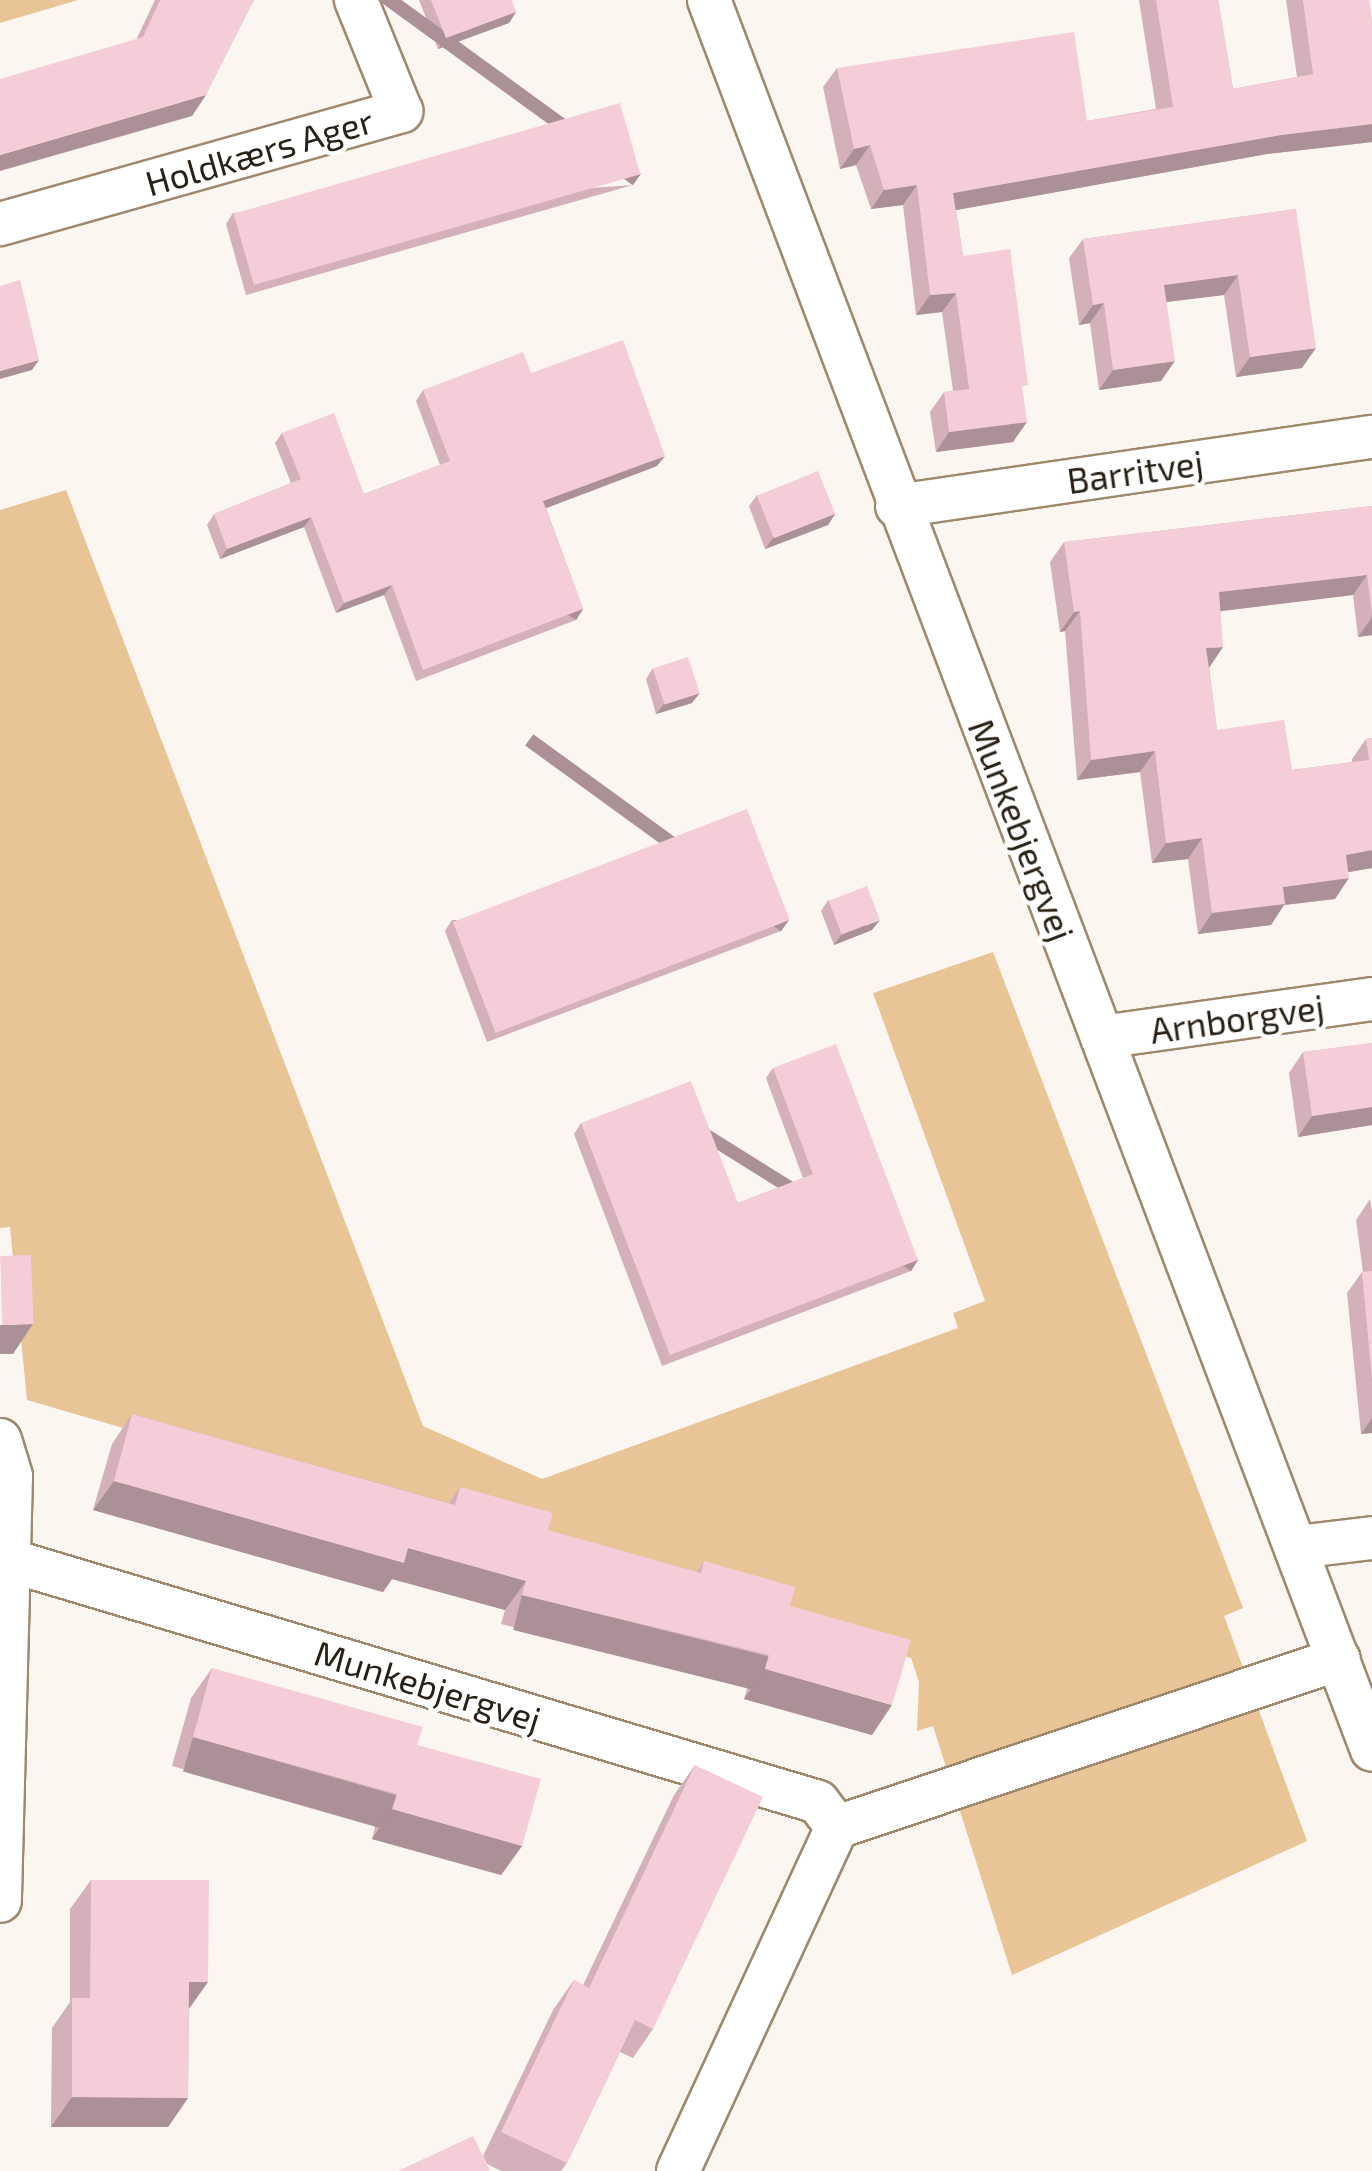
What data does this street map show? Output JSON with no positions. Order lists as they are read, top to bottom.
{
  "streets": {
    "street": [
      "Holdkærs Ager",
      "Barritvej",
      "Munkebjergvej",
      "Arnborgvej"
    ]
  },
  "crossings": [
    ["Barritvej", "Munkebjergvej"],
    ["Munkebjergvej", "Arnborgvej"]
  ]
}
